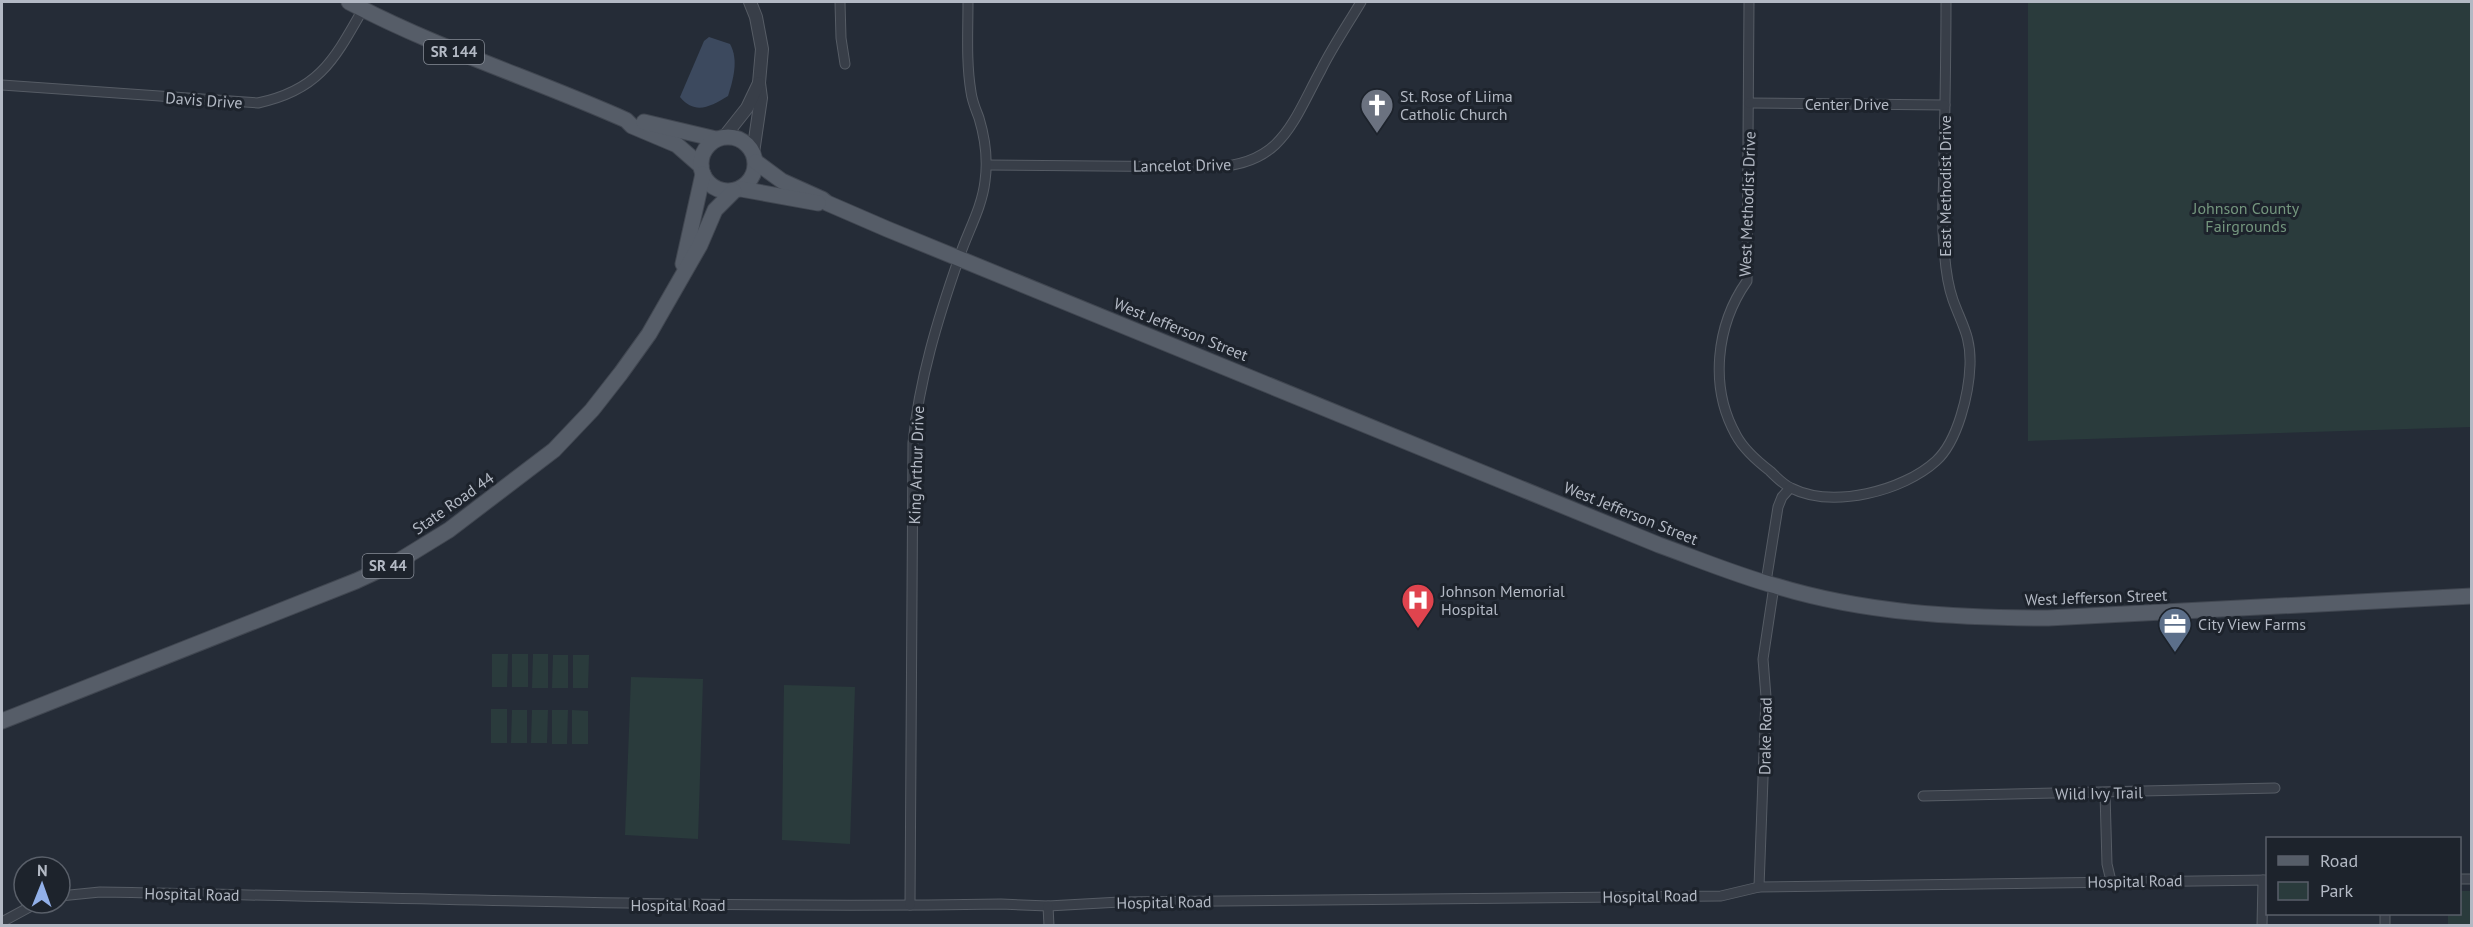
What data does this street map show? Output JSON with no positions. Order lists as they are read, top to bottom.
{
  "streets": {
    "main road": [
      "SR 144",
      "West Jefferson Street",
      "State Road 44",
      "SR 44"
    ],
    "street": [
      "Davis Drive",
      "Center Drive",
      "Lancelot Drive",
      "East Methodist Drive",
      "West Methodist Drive",
      "King Arthur Drive",
      "Drake Road",
      "Wild Ivy Trail",
      "Hospital Road"
    ]
  },
  "crossings": [
    ["SR 144", "Davis Drive"],
    ["SR 144", "West Jefferson Street"],
    ["SR 144", "State Road 44"],
    ["Center Drive", "East Methodist Drive"],
    ["Center Drive", "West Methodist Drive"],
    ["Lancelot Drive", "King Arthur Drive"],
    ["East Methodist Drive", "West Methodist Drive"],
    ["East Methodist Drive", "Drake Road"],
    ["West Methodist Drive", "Drake Road"],
    ["West Jefferson Street", "King Arthur Drive"],
    ["West Jefferson Street", "State Road 44"],
    ["West Jefferson Street", "Drake Road"],
    ["King Arthur Drive", "Hospital Road"],
    ["Drake Road", "Hospital Road"]
  ],
  "parks": ["Johnson County Fairgrounds"],
  "places": {
    "church": ["St. Rose of Liima Catholic Church"],
    "hospital": ["Johnson Memorial Hospital"],
    "office": ["City View Farms"]
  },
  "legend": ["Road", "Park"],
  "north": "top"
}
